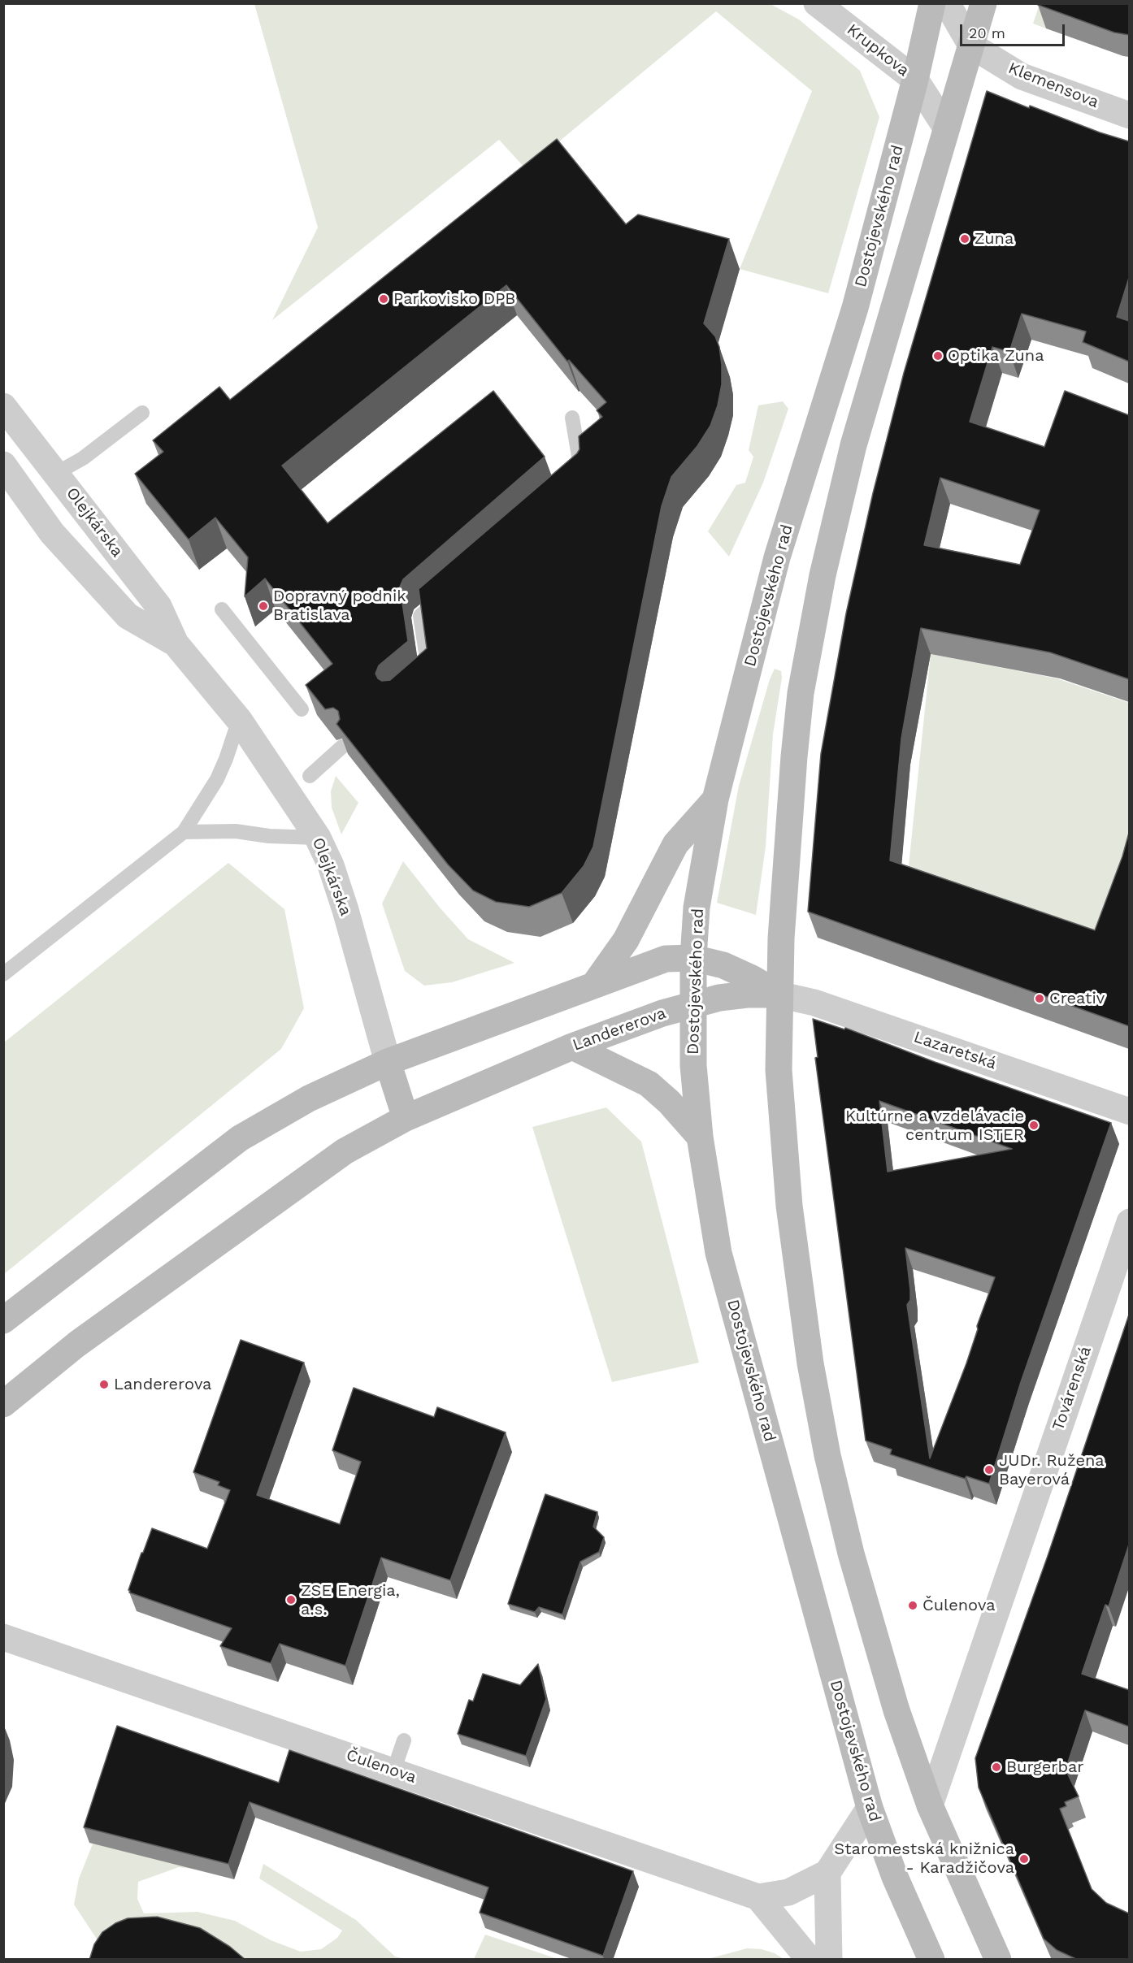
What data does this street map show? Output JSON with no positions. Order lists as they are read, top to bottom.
{
  "streets": {
    "main road": ["Dostojevského rad", "Olejkárska", "Landererova"],
    "street": [
      "Krupkova",
      "Klemensova",
      "Lazaretská",
      "Továrenská",
      "Čulenova"
    ]
  },
  "crossings": [
    ["Krupkova", "Dostojevského rad"],
    ["Dostojevského rad", "Landererova"],
    ["Olejkárska", "Landererova"],
    ["Landererova", "Lazaretská"]
  ],
  "places": [
    "Zuna",
    "Parkovisko DPB",
    "Optika Zuna",
    "Dopravný podnik Bratislava",
    "Creativ",
    "Kultúrne a vzdelávacie centrum ISTER",
    "Landererova",
    "JUDr. Ružena Bayerová",
    "ZSE Energia, a.s.",
    "Čulenova",
    "Burgerbar",
    "Staromestská knižnica - Karadžičova"
  ],
  "scale_bar": "20 m"
}
